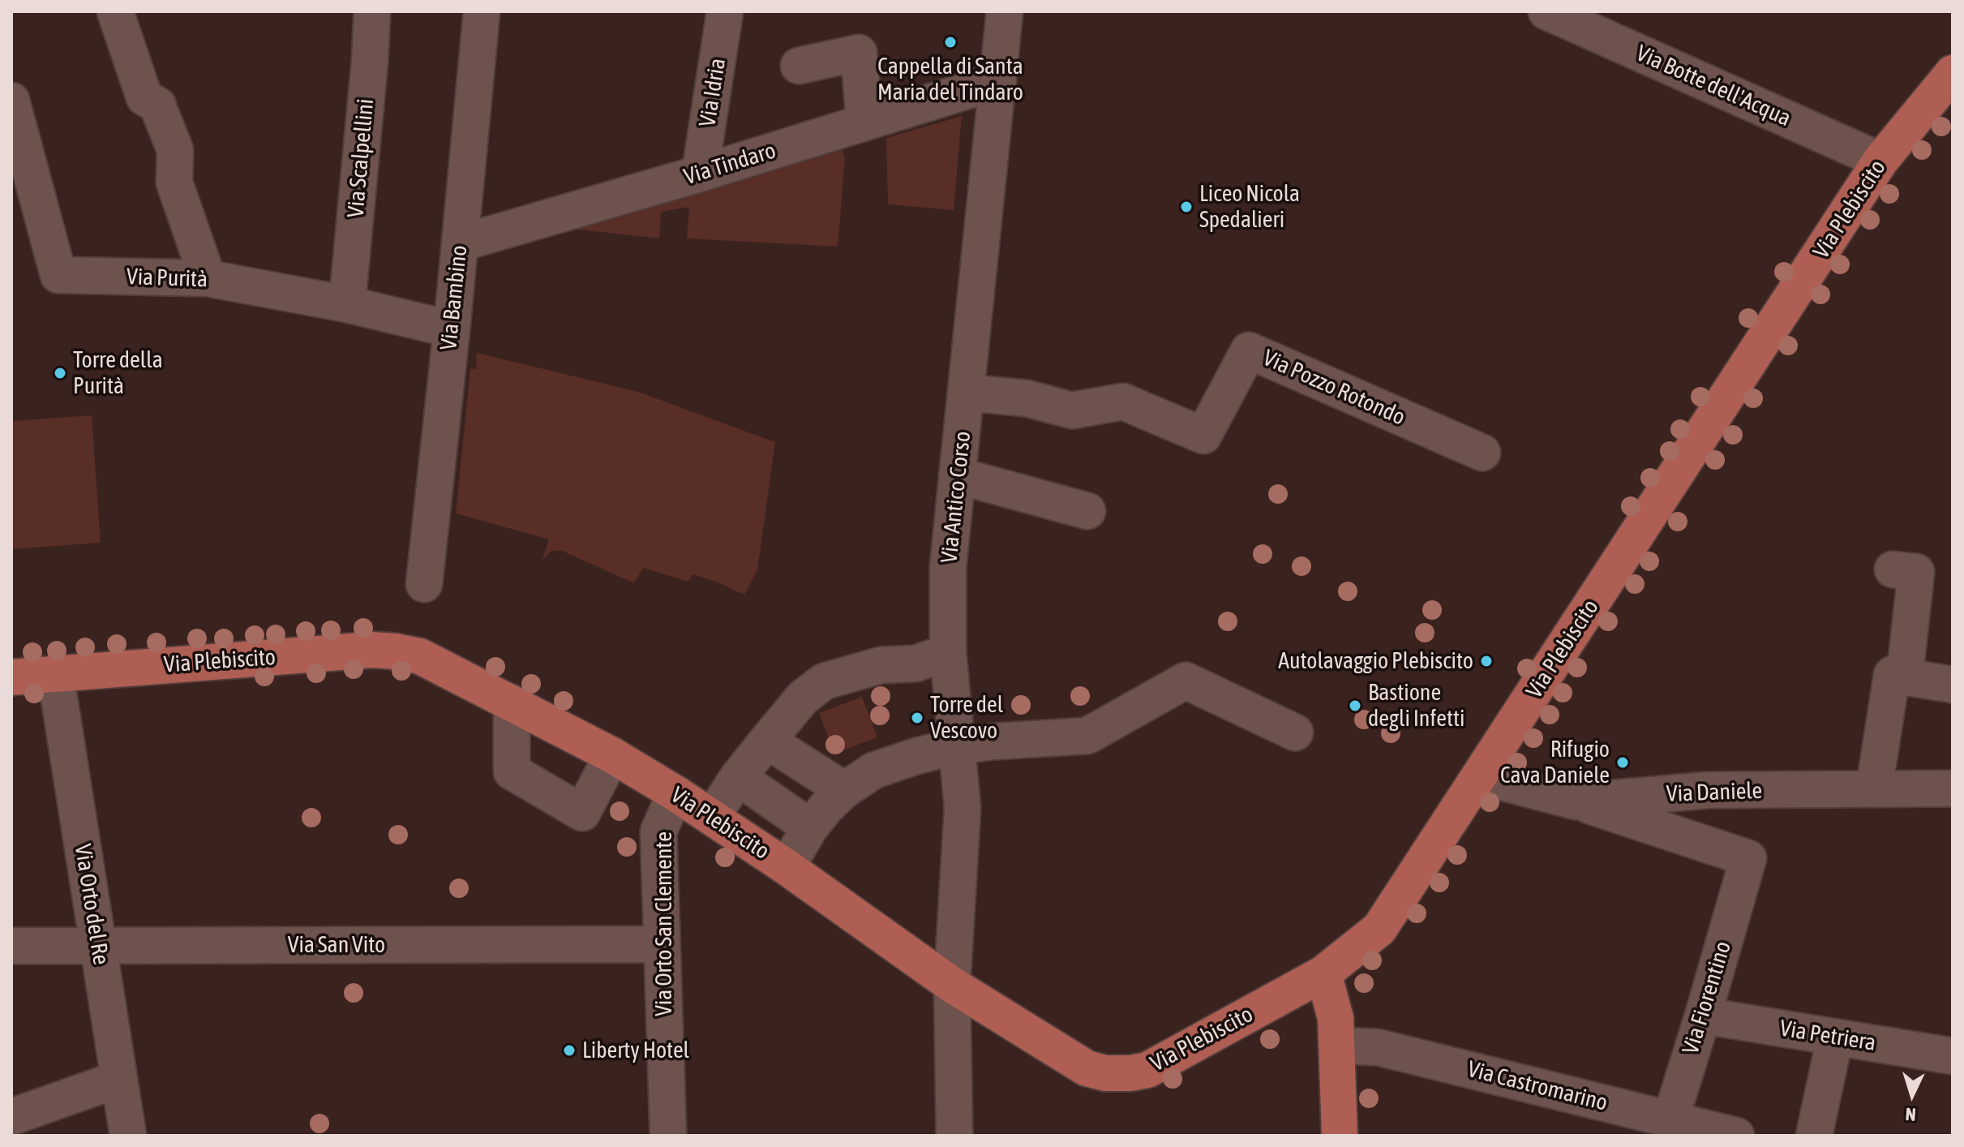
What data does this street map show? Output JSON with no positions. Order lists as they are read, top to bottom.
{
  "streets": {
    "main road": ["Via Plebiscito"],
    "street": [
      "Via Botte dell'Acqua",
      "Via Idria",
      "Via Scalpellini",
      "Via Tindaro",
      "Via Purità",
      "Via Bambino",
      "Via Pozzo Rotondo",
      "Via Antico Corso",
      "Via Daniele",
      "Via Orto del Re",
      "Via Orto San Clemente",
      "Via San Vito",
      "Via Fiorentino",
      "Via Petriera",
      "Via Castromarino"
    ]
  },
  "crossings": [
    ["Via Botte dell'Acqua", "Via Plebiscito"],
    ["Via Idria", "Via Tindaro"],
    ["Via Scalpellini", "Via Purità"],
    ["Via Tindaro", "Via Bambino"],
    ["Via Tindaro", "Via Antico Corso"],
    ["Via Plebiscito", "Via Antico Corso"],
    ["Via Plebiscito", "Via Daniele"],
    ["Via Plebiscito", "Via Orto del Re"],
    ["Via Plebiscito", "Via Orto San Clemente"],
    ["Via Purità", "Via Bambino"],
    ["Via Pozzo Rotondo", "Via Antico Corso"],
    ["Via Daniele", "Via Fiorentino"],
    ["Via Orto del Re", "Via San Vito"],
    ["Via Orto San Clemente", "Via San Vito"],
    ["Via Fiorentino", "Via Petriera"],
    ["Via Fiorentino", "Via Castromarino"]
  ],
  "places": [
    "Cappella di Santa Maria del Tindaro",
    "Liceo Nicola Spedalieri",
    "Torre della Purità",
    "Autolavaggio Plebiscito",
    "Bastione degli Infetti",
    "Torre del Vescovo",
    "Rifugio Cava Daniele",
    "Liberty Hotel"
  ],
  "north": "bottom"
}
